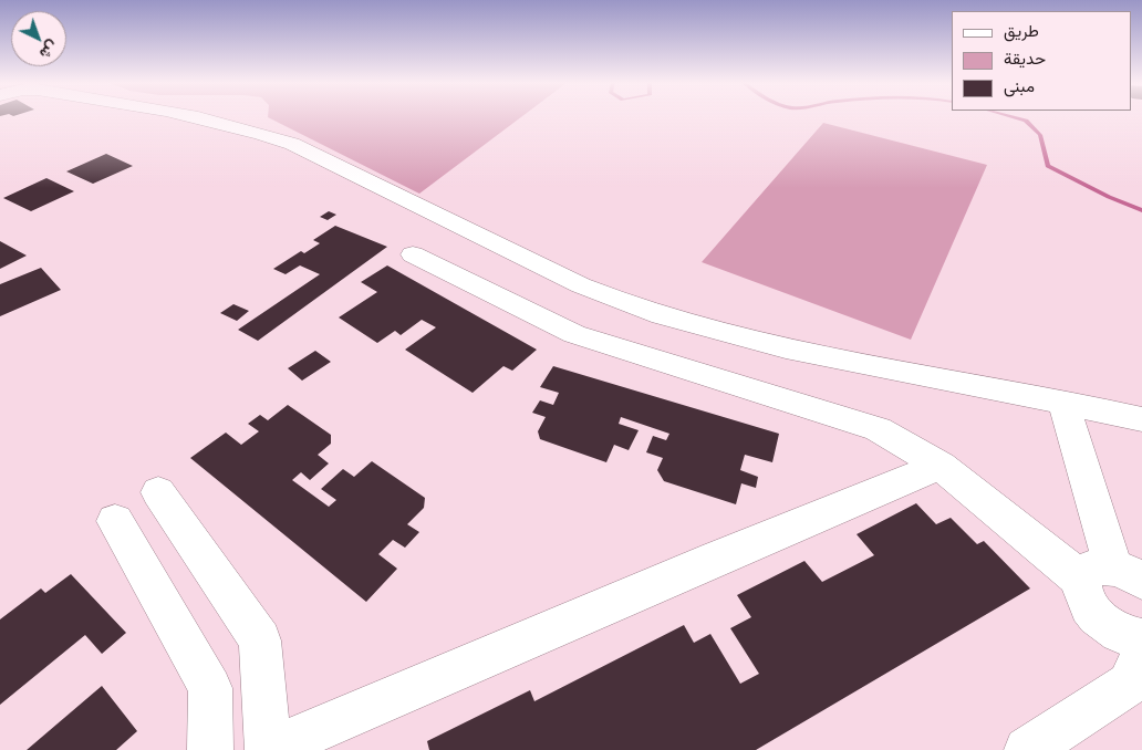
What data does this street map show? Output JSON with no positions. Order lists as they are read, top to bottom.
{
  "legend": ["طريق", "حديقة", "مبنى"],
  "north": "bottom right"
}
